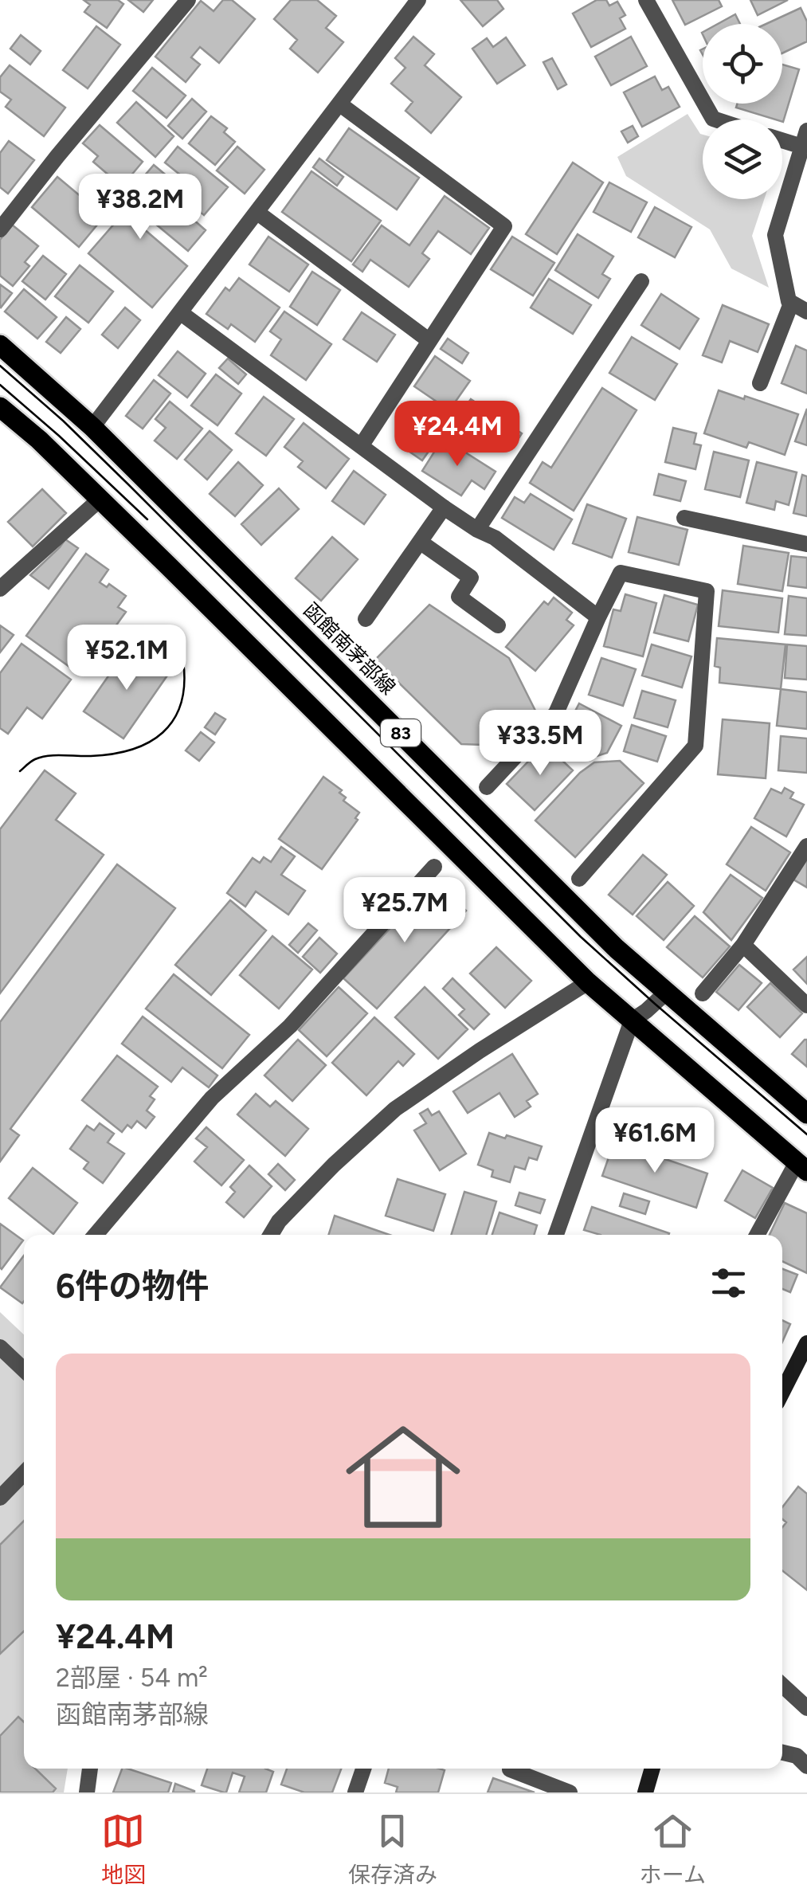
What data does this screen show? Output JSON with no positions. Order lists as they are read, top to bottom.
{
  "streets": {
    "main road": ["函館南茅部線", "83"]
  },
  "page": {
    "price": [
      "¥38.2M",
      "¥24.4M",
      "¥52.1M",
      "¥33.5M",
      "¥25.7M",
      "¥61.6M"
    ],
    "heading": "6件の物件",
    "list": [
      {
        "name": "¥24.4M",
        "note": "2部屋 · 54 m² · 函館南茅部線"
      }
    ],
    "tabs": ["地図", "保存済み", "ホーム"]
  }
}
